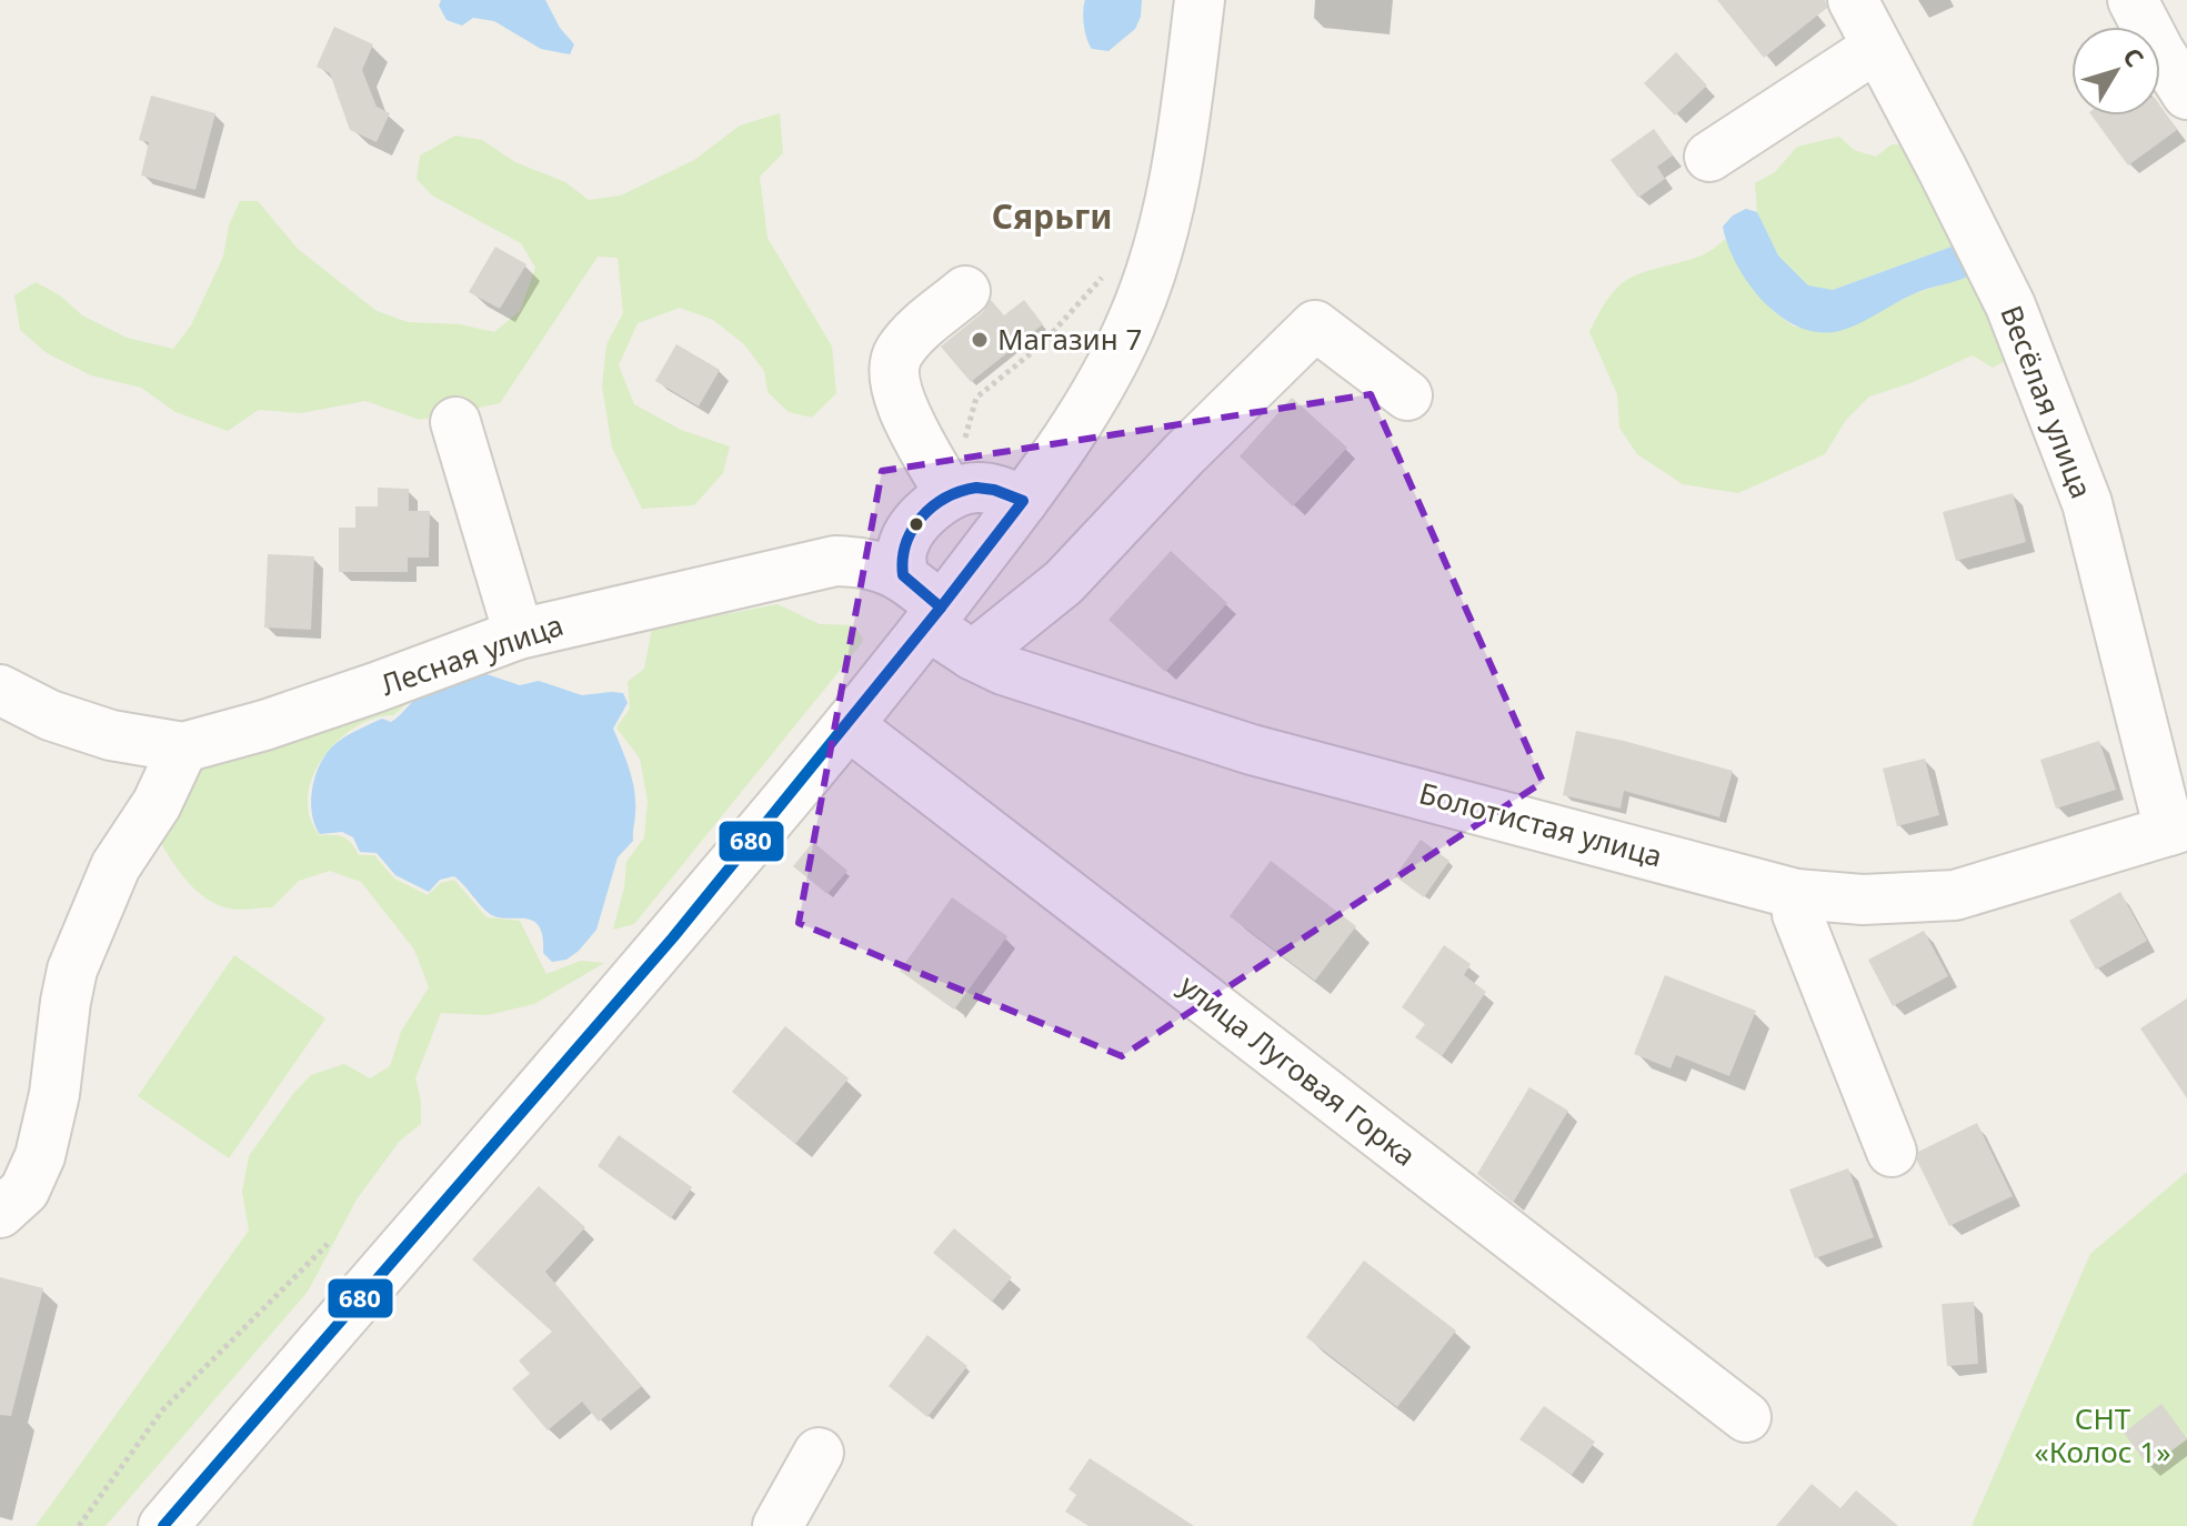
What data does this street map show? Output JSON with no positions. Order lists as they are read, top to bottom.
{
  "streets": {
    "street": [
      "Весёлая улица",
      "Лесная улица",
      "Болотистая улица",
      "улица Луговая Горка"
    ]
  },
  "crossings": [
    ["Весёлая улица", "Болотистая улица"],
    ["Лесная улица", "Болотистая улица"]
  ],
  "districts": ["Сярьги"],
  "parks": ["СНТ «Колос 1»"],
  "places": ["Магазин 7"],
  "lines": ["transit line 680"],
  "north": "top right"
}
